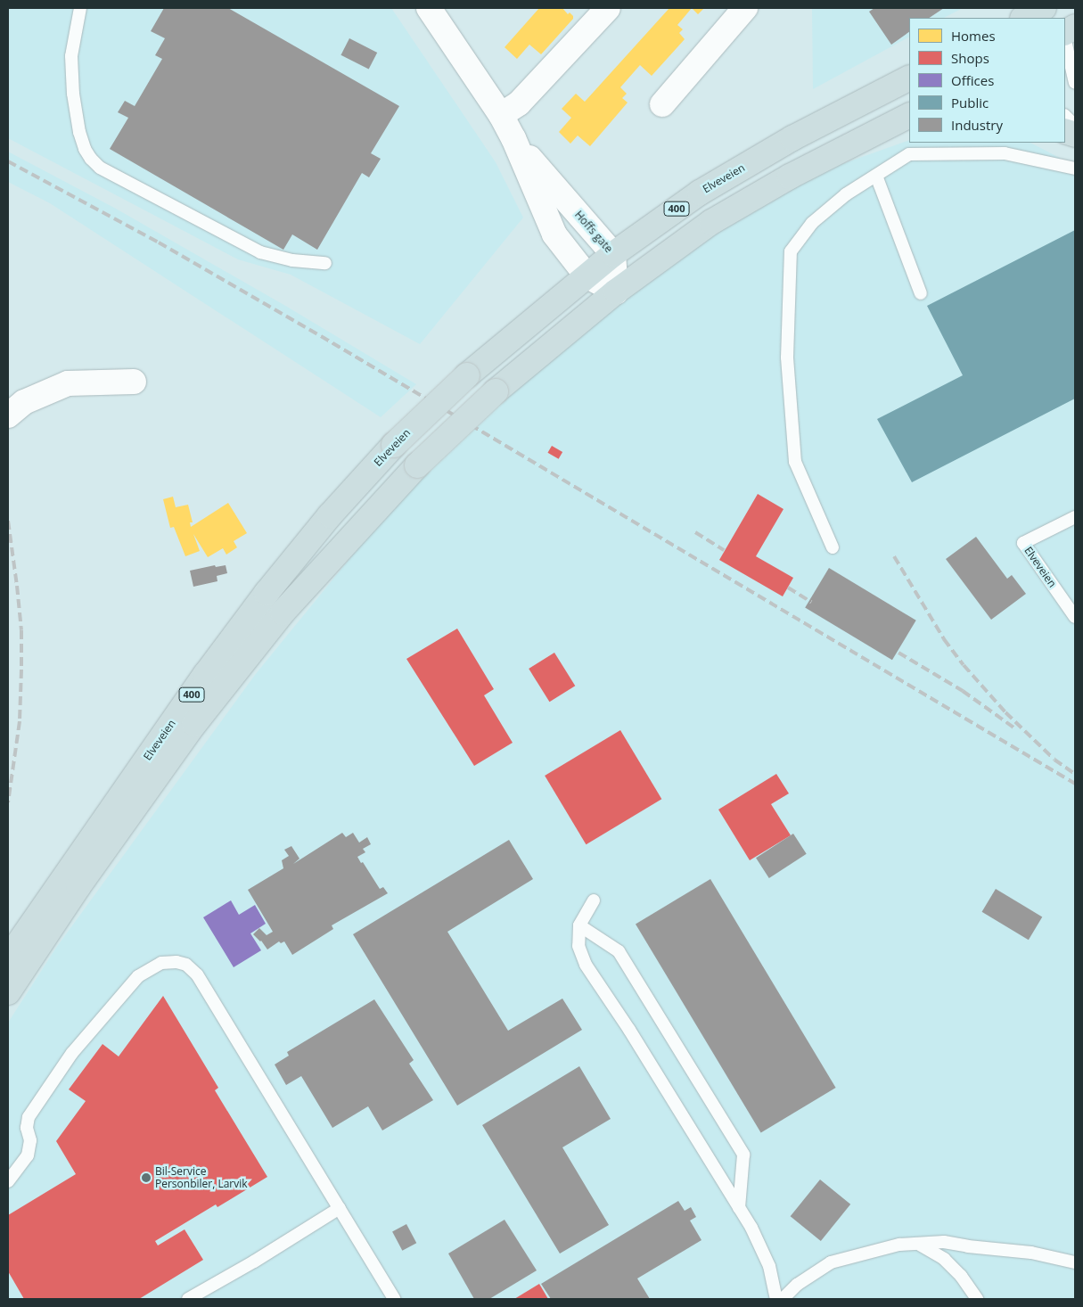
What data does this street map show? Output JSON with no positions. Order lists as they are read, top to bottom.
{
  "streets": {
    "highway": ["Elveveien", "400"],
    "main road": ["Hoffs gate"]
  },
  "crossings": [
    ["Elveveien", "Hoffs gate"]
  ],
  "places": ["Bil-Service Personbiler, Larvik"],
  "legend": [
    "Homes",
    "Shops",
    "Offices",
    "Public",
    "Industry"
  ]
}
